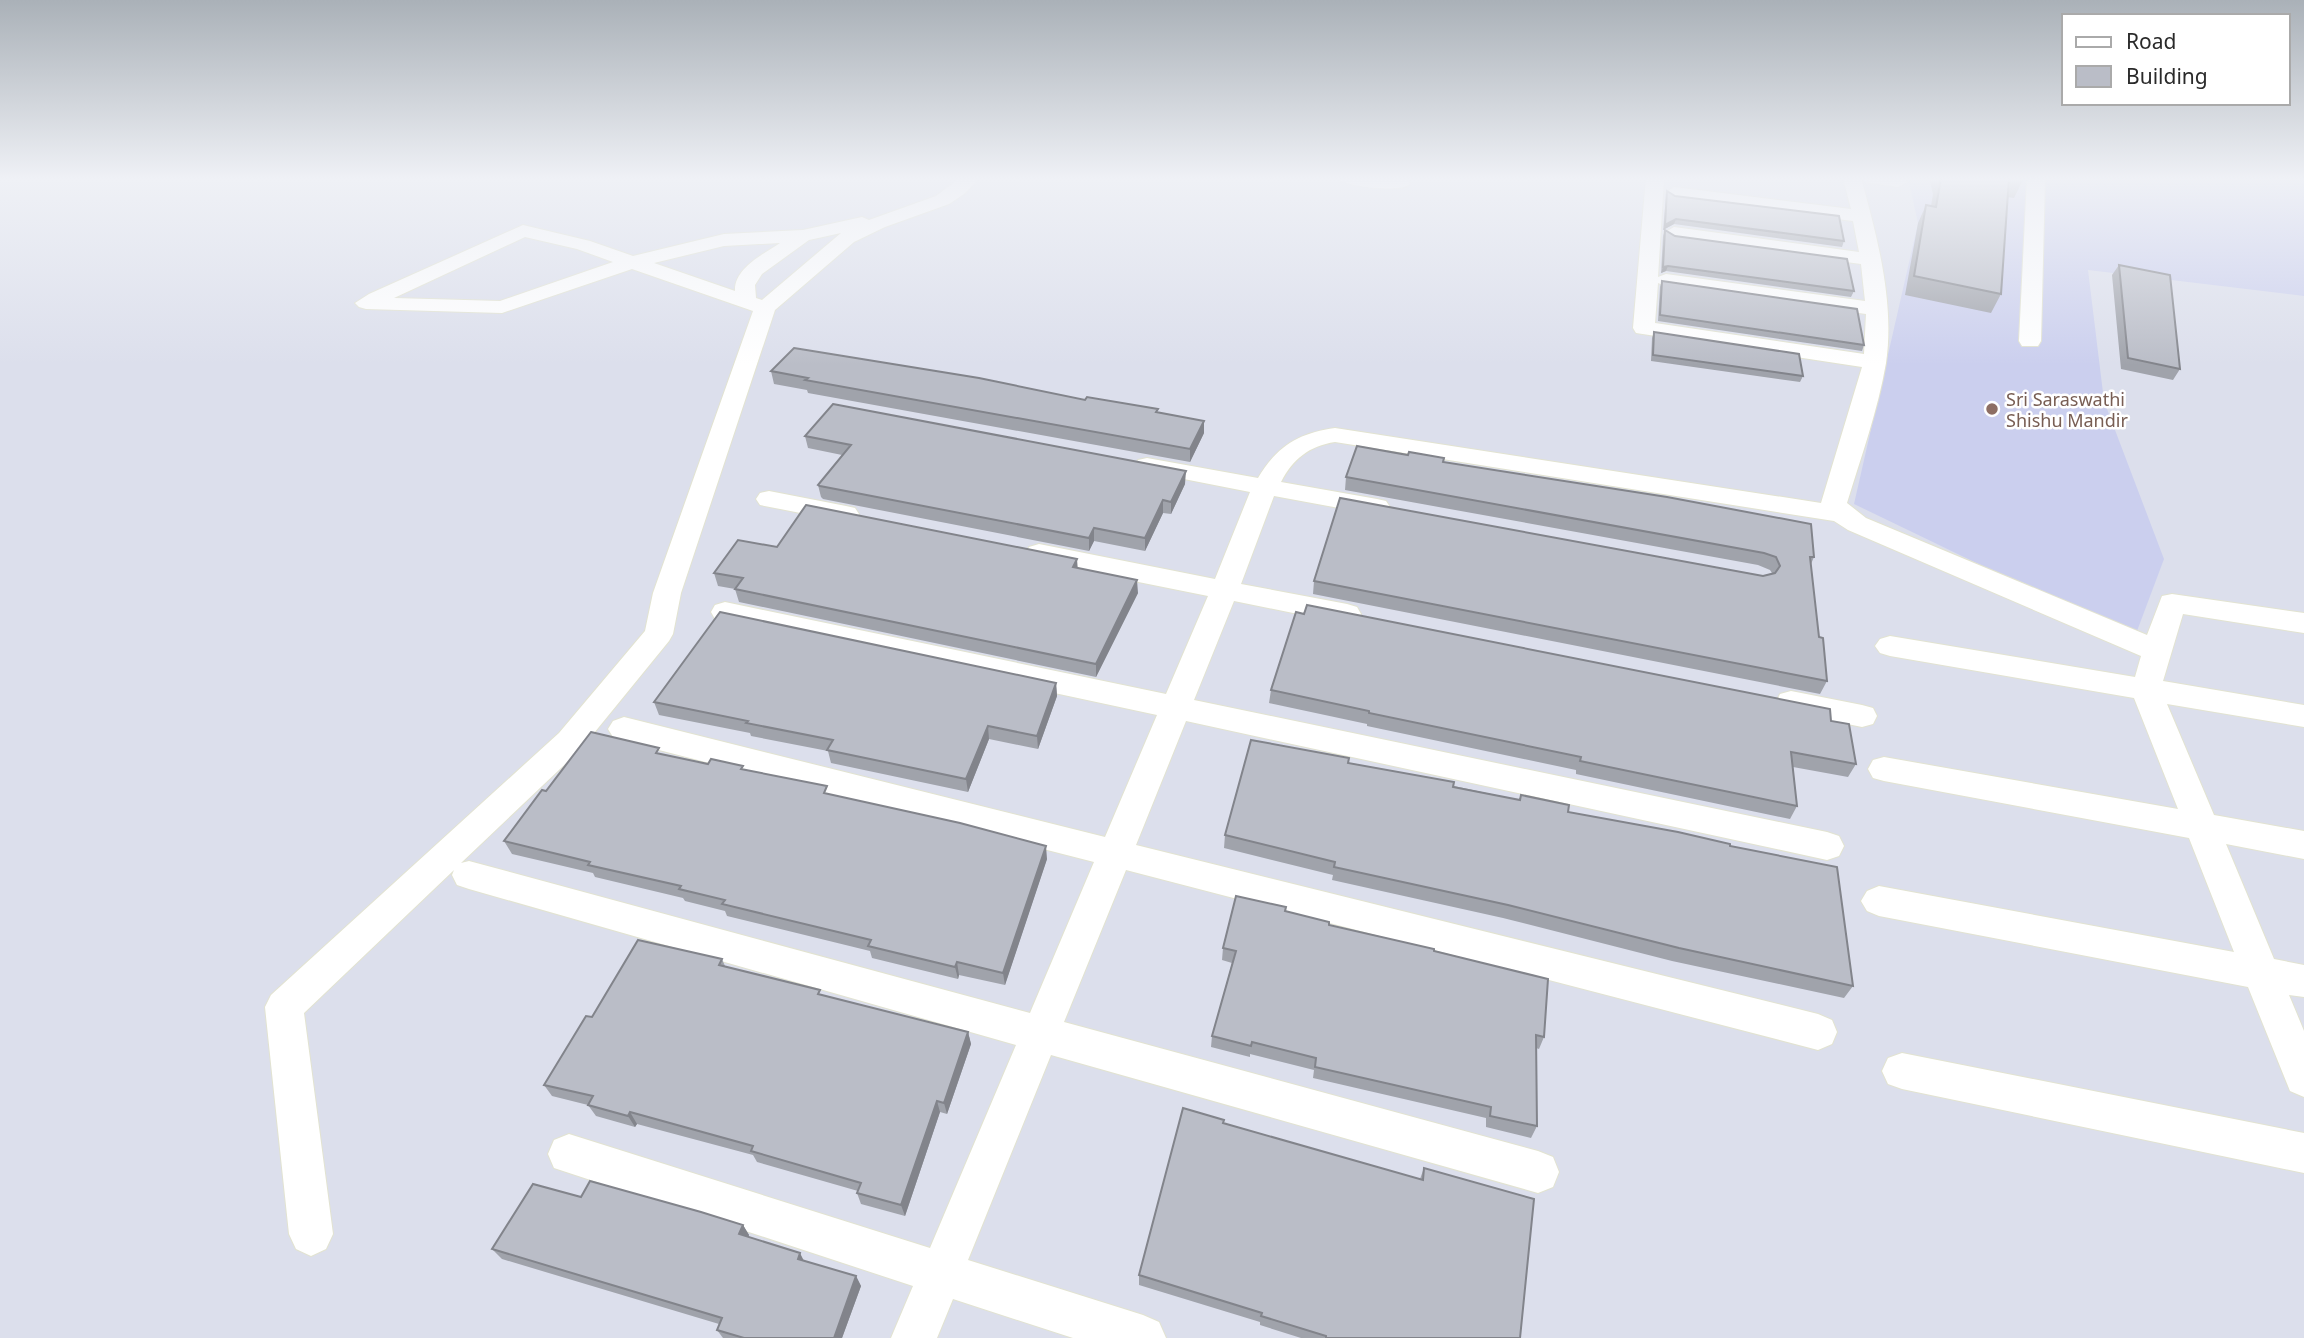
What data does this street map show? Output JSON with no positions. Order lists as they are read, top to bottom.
{
  "places": ["Sri Saraswathi Shishu Mandir"],
  "legend": ["Road", "Building"]
}
